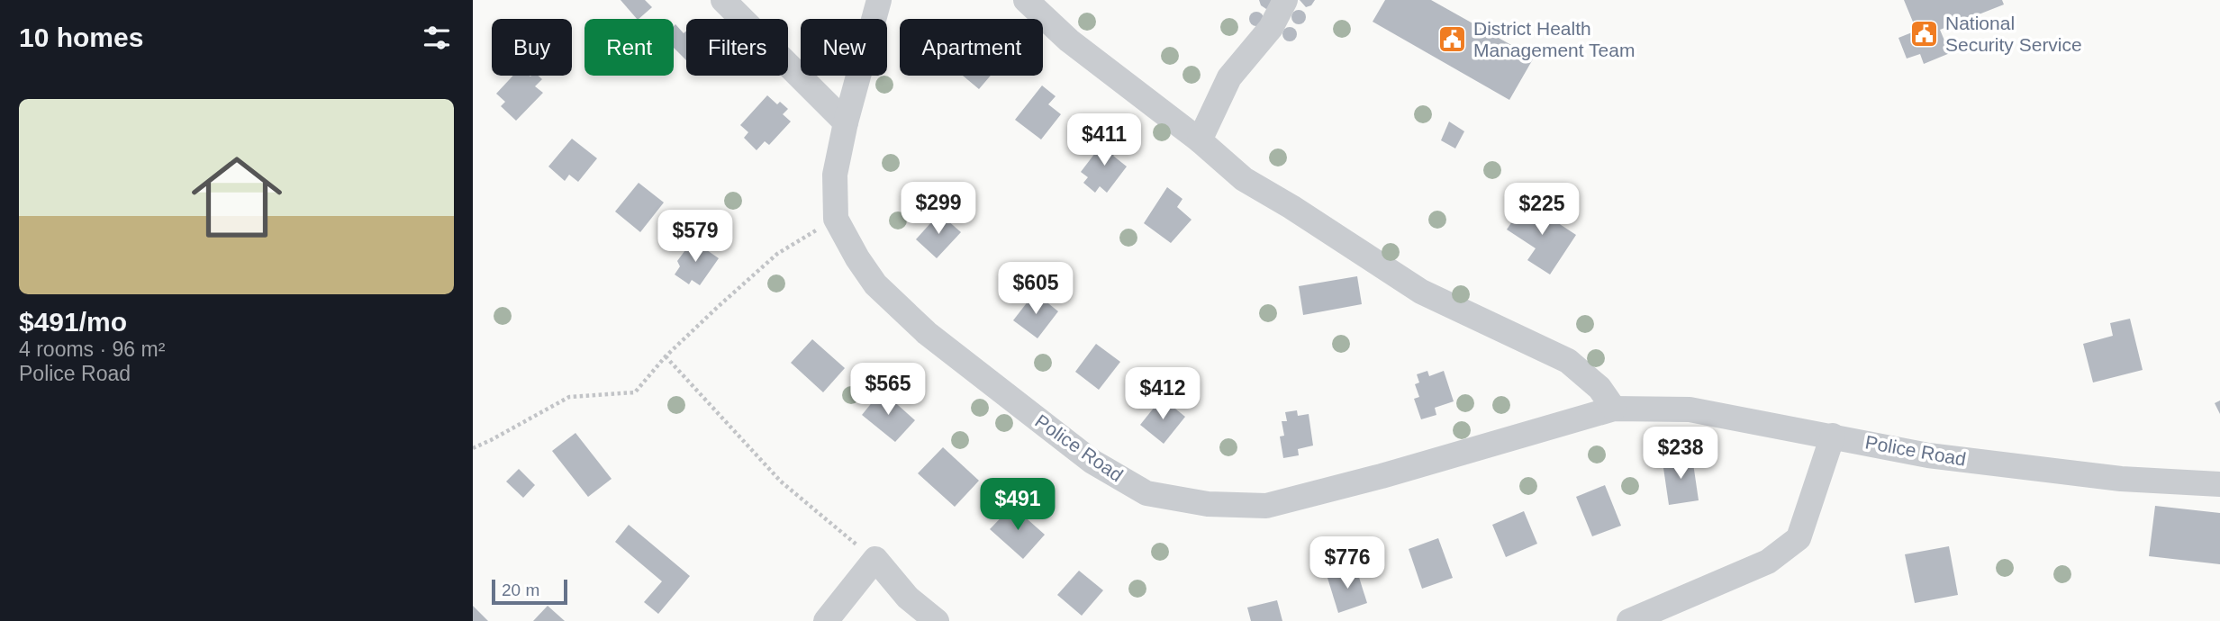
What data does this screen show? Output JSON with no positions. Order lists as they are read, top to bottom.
{
  "streets": {
    "street": ["Police Road"]
  },
  "places": {
    "public building": ["National Security Service", "District Health Management Team"]
  },
  "scale_bar": "20 m",
  "page": {
    "heading": "10 homes",
    "chip": [
      "Buy",
      "Rent",
      "Filters",
      "New",
      "Apartment"
    ],
    "list": [
      {
        "name": "$491/mo",
        "note": "4 rooms · 96 m² · Police Road"
      }
    ],
    "price": [
      "$411",
      "$299",
      "$225",
      "$579",
      "$605",
      "$565",
      "$412",
      "$238",
      "$491",
      "$776"
    ],
    "scale": "20 m"
  }
}
